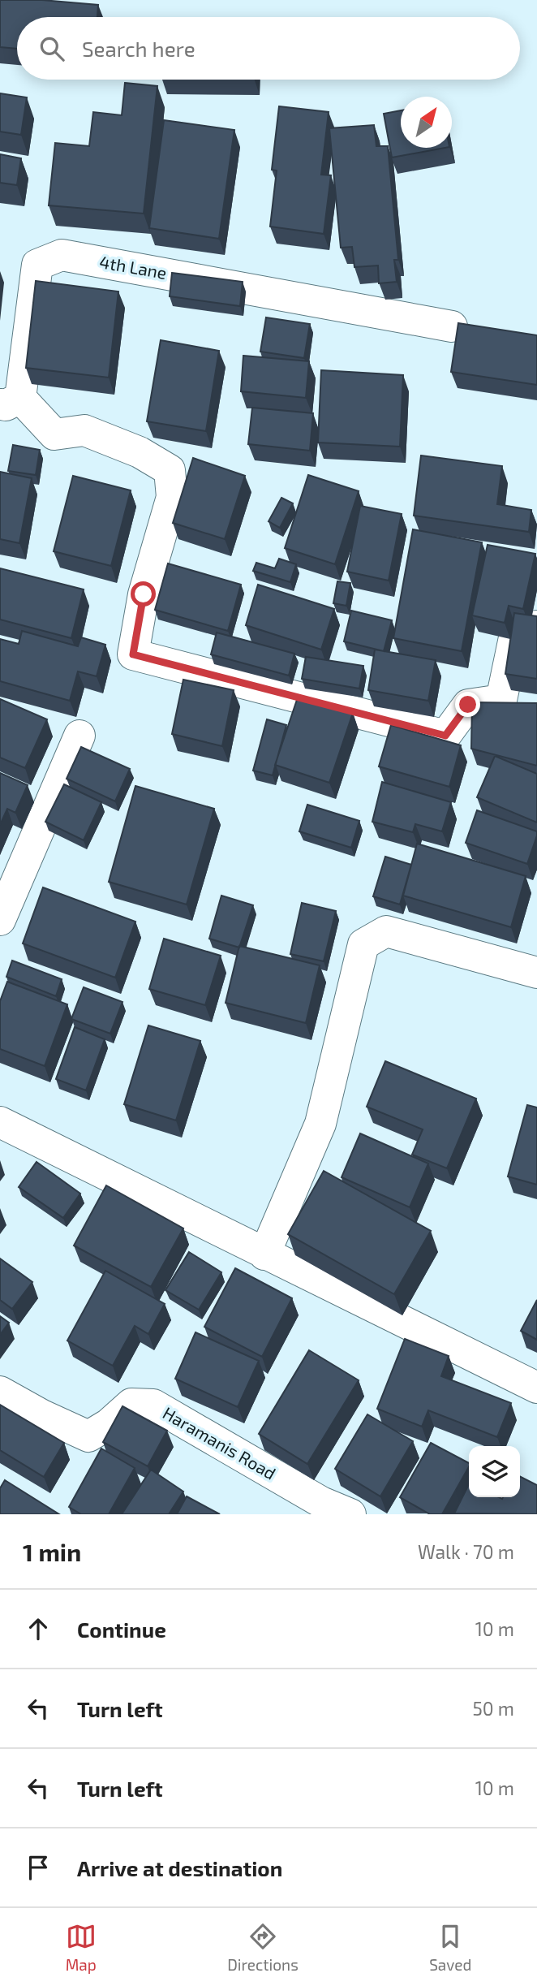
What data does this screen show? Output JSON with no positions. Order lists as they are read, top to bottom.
{
  "streets": {
    "street": ["4th Lane", "Haramanis Road"]
  },
  "north": "top right",
  "page": {
    "search": "Search here",
    "heading": ["1 min", "Walk · 70 m"],
    "list": [
      ["Continue", "10 m"],
      ["Turn left", "50 m"],
      ["Turn left", "10 m"],
      "Arrive at destination"
    ],
    "nav": ["Map", "Directions", "Saved"]
  }
}
